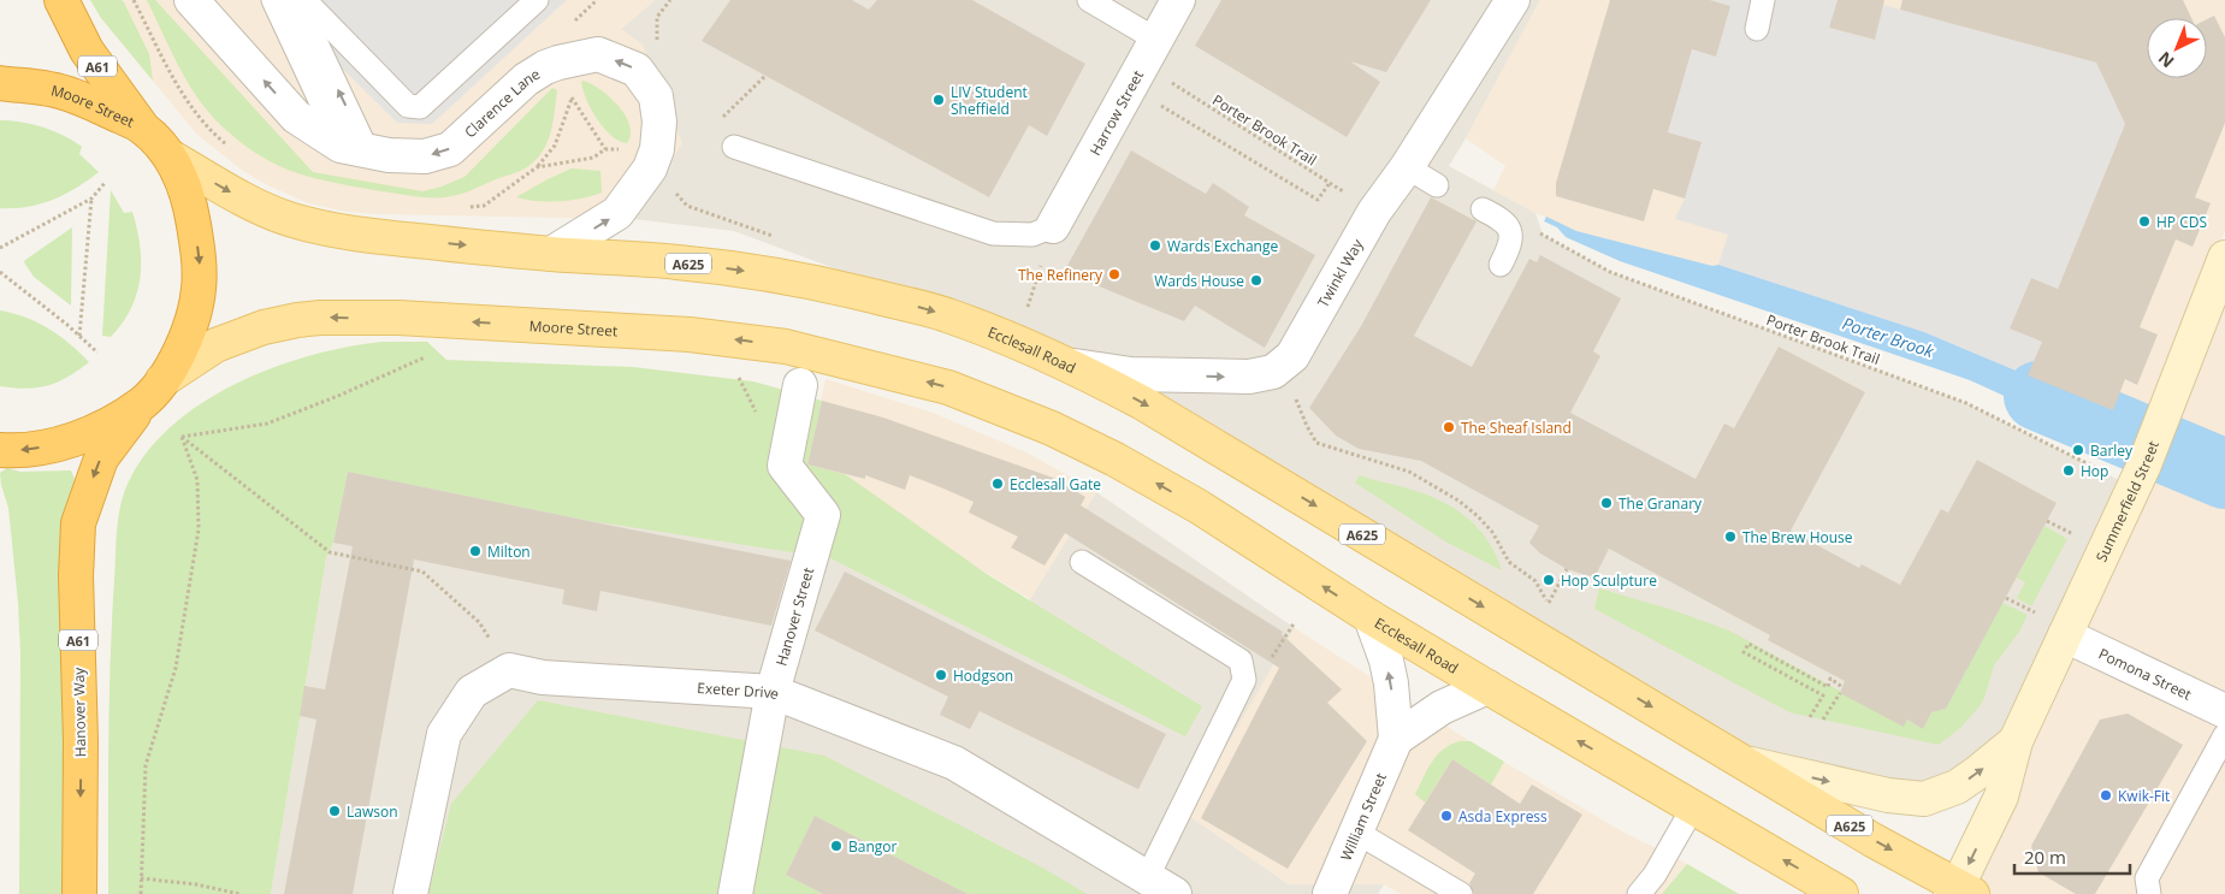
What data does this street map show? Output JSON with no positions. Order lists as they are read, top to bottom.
{
  "streets": {
    "highway": ["A61", "Moore Street", "Hanover Way"],
    "main road": ["A625", "Ecclesall Road"],
    "street": [
      "Clarence Lane",
      "Harrow Street",
      "Twinkl Way",
      "Summerfield Street",
      "Hanover Street",
      "Pomona Street",
      "Exeter Drive",
      "William Street"
    ],
    "path": ["Porter Brook Trail"]
  },
  "crossings": [
    ["A61", "Moore Street"],
    ["Clarence Lane", "Moore Street"],
    ["Moore Street", "Ecclesall Road"],
    ["Moore Street", "Hanover Way"],
    ["Harrow Street", "Porter Brook Trail"],
    ["Porter Brook Trail", "Twinkl Way"],
    ["Porter Brook Trail", "Summerfield Street"],
    ["Twinkl Way", "Ecclesall Road"],
    ["Ecclesall Road", "Summerfield Street"],
    ["Ecclesall Road", "William Street"],
    ["Summerfield Street", "Pomona Street"],
    ["Hanover Street", "Exeter Drive"]
  ],
  "one_way": ["Twinkl Way", "Hanover Way", "William Street"],
  "water": ["Porter Brook"],
  "places": [
    "LIV Student Sheffield",
    "HP CDS",
    "Wards Exchange",
    "The Refinery",
    "Wards House",
    "The Sheaf Island",
    "Barley",
    "Hop",
    "Ecclesall Gate",
    "The Granary",
    "The Brew House",
    "Milton",
    "Hop Sculpture",
    "Hodgson",
    "Kwik-Fit",
    "Lawson",
    "Asda Express",
    "Bangor"
  ],
  "scale_bar": "20 m",
  "north": "bottom left"
}
